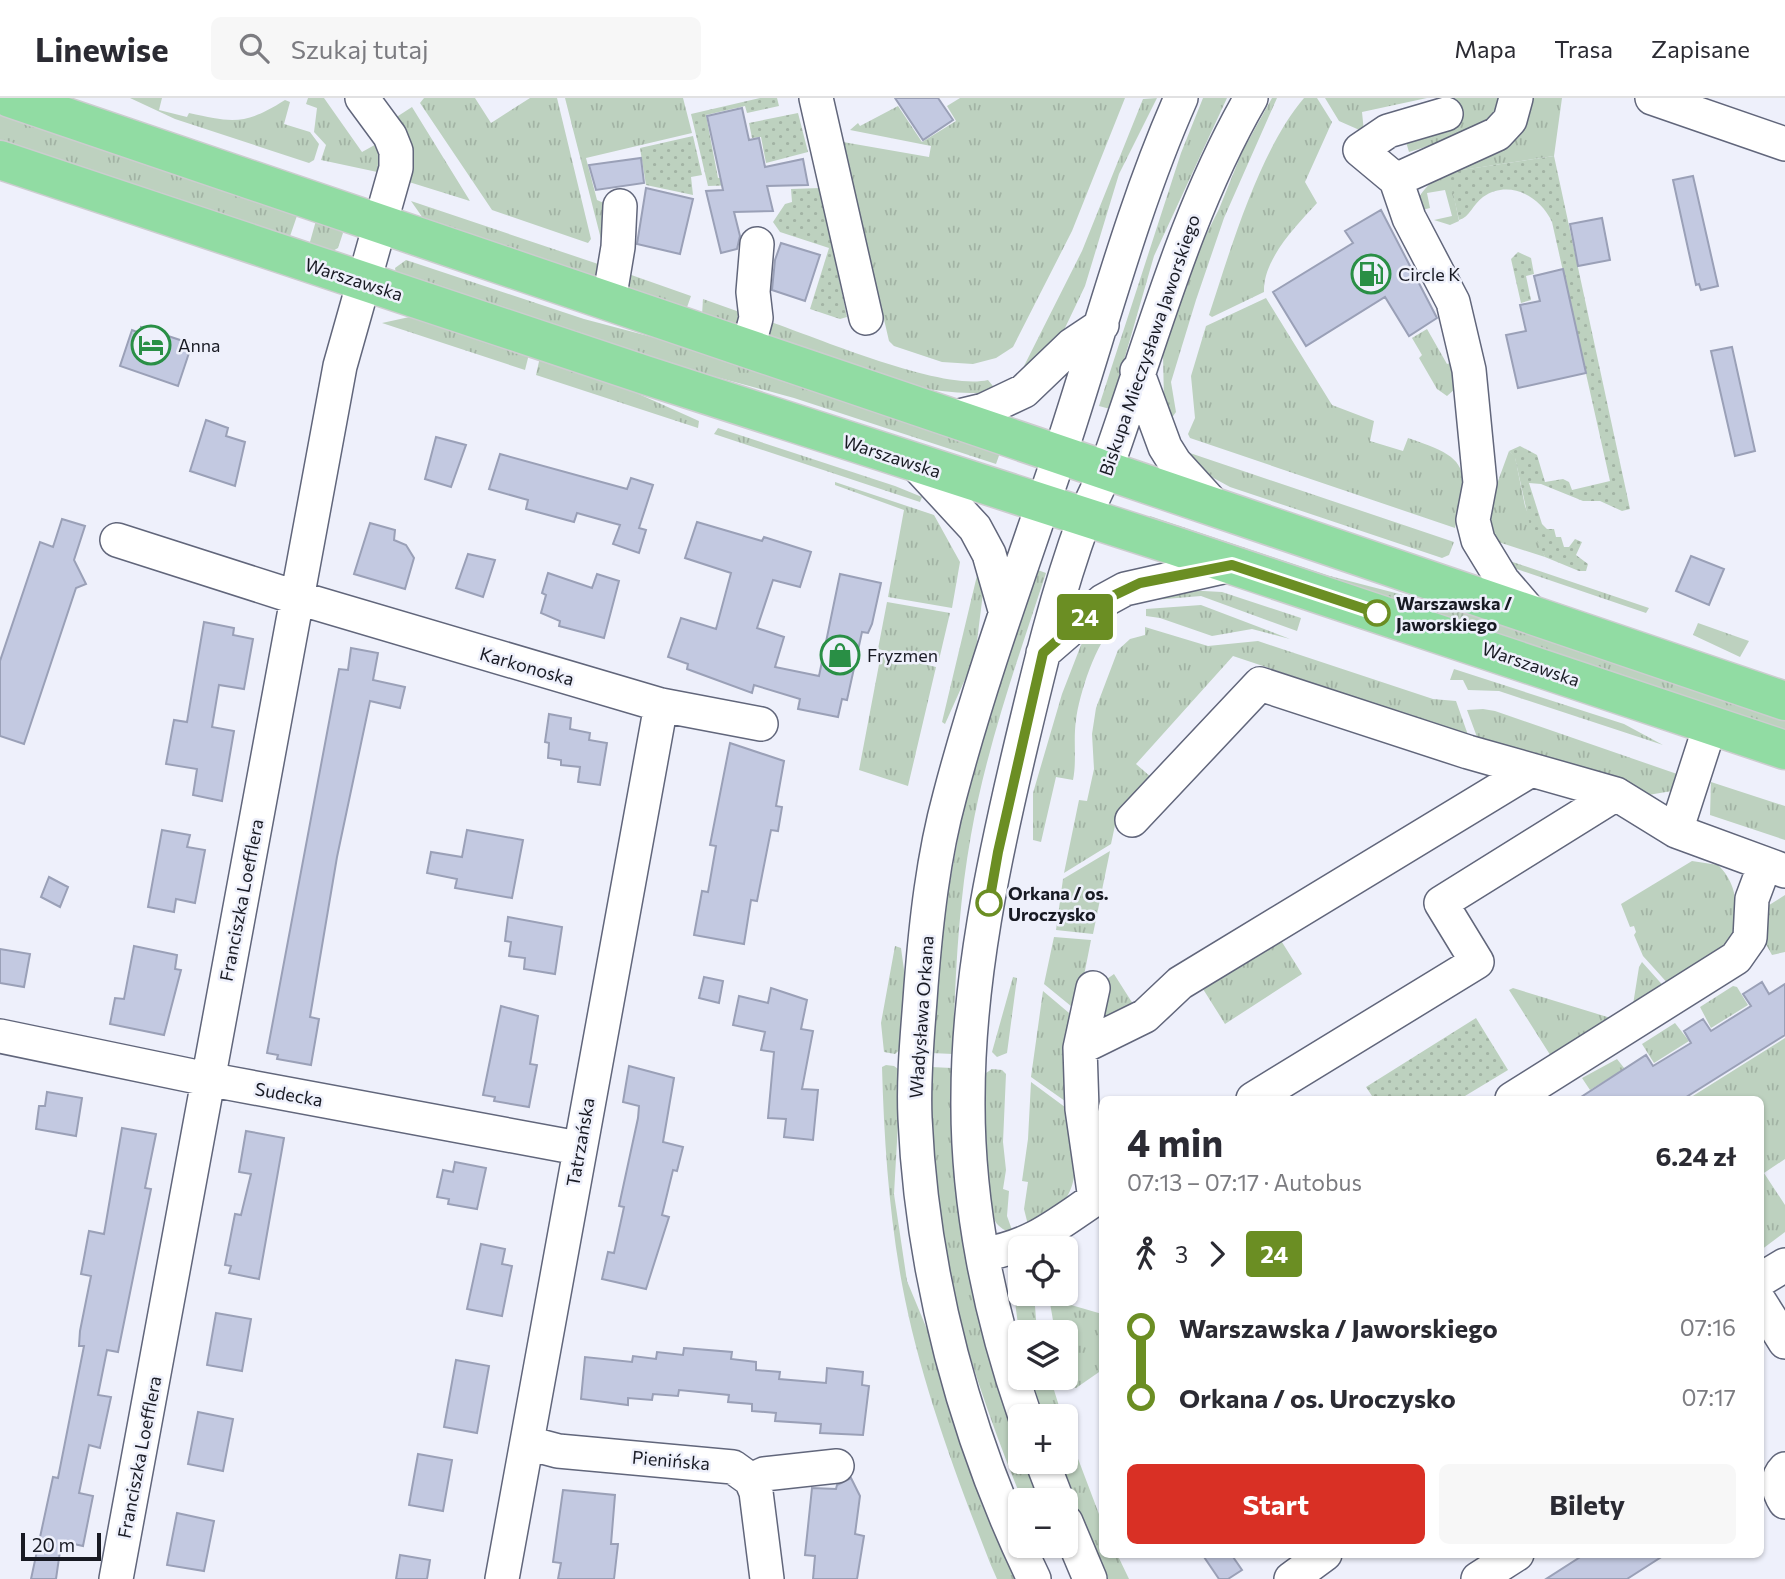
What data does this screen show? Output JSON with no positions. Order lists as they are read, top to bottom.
{
  "streets": {
    "main road": ["Warszawska"],
    "street": [
      "Biskupa Mieczysława Jaworskiego",
      "Karkonoska",
      "Franciszka Loefflera",
      "Władysława Orkana",
      "Sudecka",
      "Tatrzańska",
      "Pienińska"
    ]
  },
  "crossings": [
    ["Warszawska", "Biskupa Mieczysława Jaworskiego"],
    ["Warszawska", "Franciszka Loefflera"],
    ["Warszawska", "Władysława Orkana"],
    ["Karkonoska", "Franciszka Loefflera"],
    ["Karkonoska", "Tatrzańska"],
    ["Franciszka Loefflera", "Sudecka"],
    ["Sudecka", "Tatrzańska"],
    ["Tatrzańska", "Pienińska"]
  ],
  "places": {
    "fuel station": ["Circle K"],
    "hotel": ["Anna"],
    "other": ["Warszawska / Jaworskiego", "Orkana / os. Uroczysko"],
    "shop": ["Fryzmen"]
  },
  "lines": ["bus line 24"],
  "scale_bar": "20 m",
  "page": {
    "header": "Linewise",
    "search": "Szukaj tutaj",
    "nav": ["Mapa", "Trasa", "Zapisane"],
    "on_map": "24",
    "heading": ["4 min", "07:13 – 07:17 · Autobus", "6.24 zł"],
    "legs": ["3", "24"],
    "map_buttons": ["+", "−"],
    "list": [
      {
        "name": "Warszawska / Jaworskiego",
        "value": "07:16"
      },
      {
        "name": "Orkana / os. Uroczysko",
        "value": "07:17"
      }
    ],
    "buttons": ["Start", "Bilety"],
    "scale": "20 m"
  }
}
